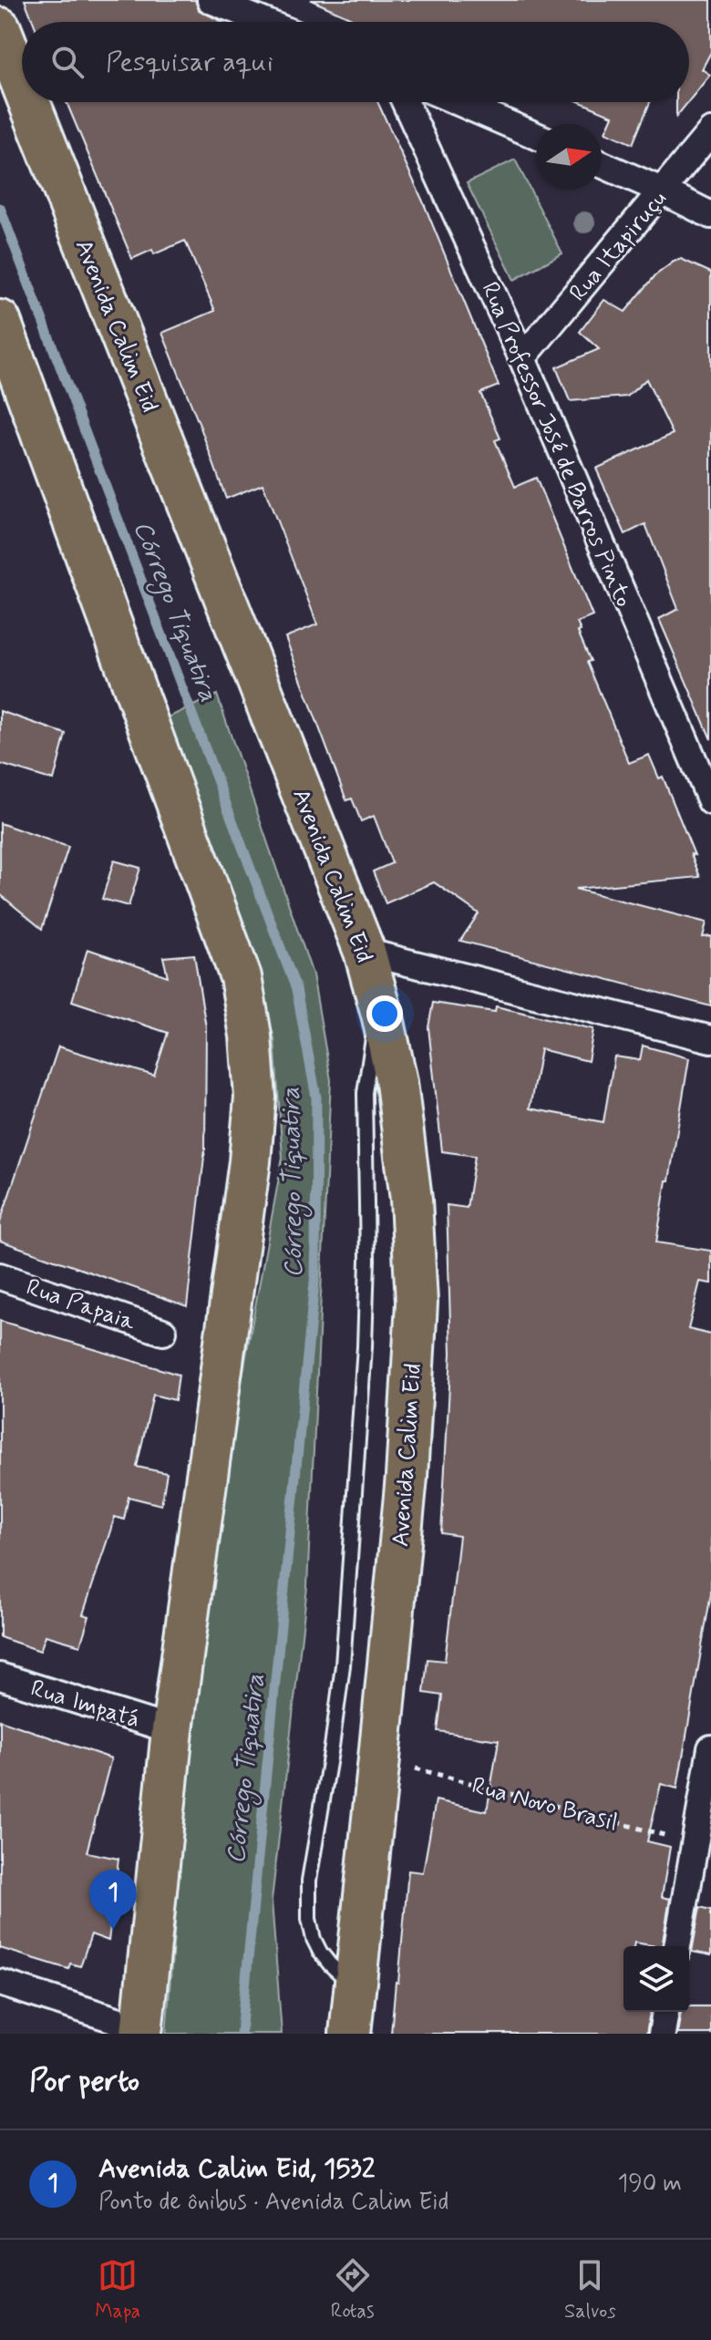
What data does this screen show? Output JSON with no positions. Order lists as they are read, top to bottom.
{
  "streets": {
    "main road": ["Avenida Calim Eid"],
    "street": [
      "Rua Itapiruçu",
      "Rua Professor José de Barros Pinto",
      "Rua Papaia",
      "Rua Impatá"
    ],
    "path": ["Rua Novo Brasil"]
  },
  "crossings": [
    ["Rua Itapiruçu", "Rua Professor José de Barros Pinto"],
    ["Avenida Calim Eid", "Rua Novo Brasil"]
  ],
  "water": ["Córrego Tiquatira"],
  "north": "right",
  "page": {
    "search": "Pesquisar aqui",
    "pins": "1",
    "heading": "Por perto",
    "list": [
      {
        "mark": "1",
        "name": "Avenida Calim Eid, 1532",
        "note": "Ponto de ônibus · Avenida Calim Eid",
        "value": "190 m"
      }
    ],
    "nav": ["Mapa", "Rotas", "Salvos"]
  }
}
